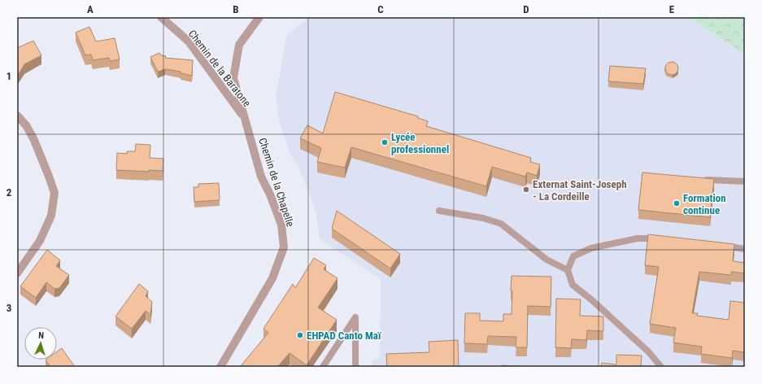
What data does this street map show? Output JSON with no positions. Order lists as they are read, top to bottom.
{
  "streets": {
    "street": ["Chemin de la Baratone", "Chemin de la Chapelle"]
  },
  "crossings": [
    ["Chemin de la Baratone", "Chemin de la Chapelle"]
  ],
  "places": [
    "Lycée professionnel",
    "Externat Saint-Joseph - La Cordeille",
    "Formation continue",
    "EHPAD Canto Maï"
  ],
  "north": "top",
  "grid": {
    "columns": [
      "A",
      "B",
      "C",
      "D",
      "E"
    ],
    "rows": ["1", "2", "3"]
  }
}
